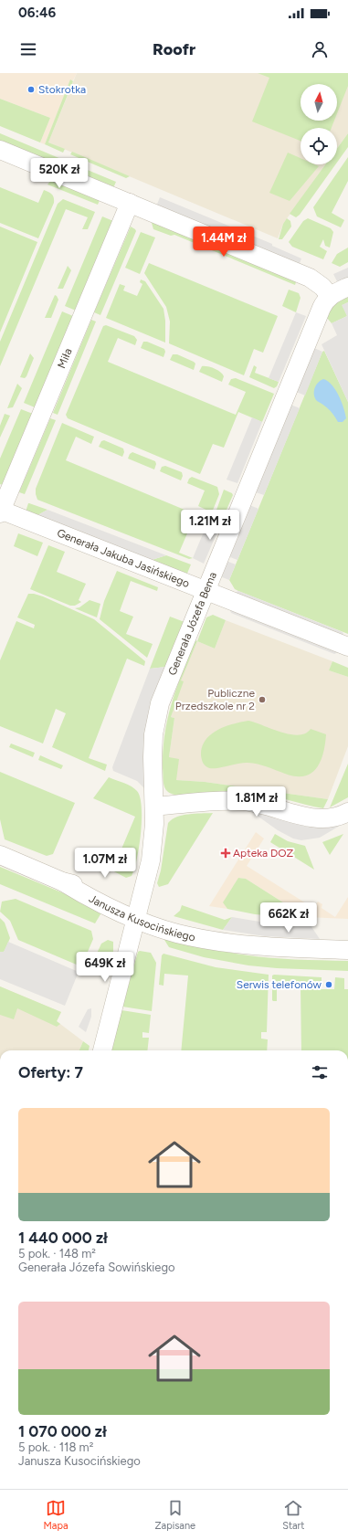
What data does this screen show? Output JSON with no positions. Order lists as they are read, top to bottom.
{
  "streets": {
    "street": [
      "Miła",
      "Generała Jakuba Jasińskiego",
      "Generała Józefa Bema",
      "Janusza Kusocińskiego"
    ]
  },
  "crossings": [
    ["Miła", "Generała Jakuba Jasińskiego"],
    ["Generała Jakuba Jasińskiego", "Generała Józefa Bema"],
    ["Generała Józefa Bema", "Janusza Kusocińskiego"]
  ],
  "places": {
    "other": ["Stokrotka", "Publiczne Przedszkole nr 2", "Serwis telefonów"],
    "health": ["Apteka DOZ"]
  },
  "north": "top",
  "page": {
    "status": "06:46",
    "header": "Roofr",
    "price": [
      "520K zł",
      "1.44M zł",
      "1.21M zł",
      "1.81M zł",
      "1.07M zł",
      "662K zł",
      "649K zł"
    ],
    "heading": "Oferty: 7",
    "list": [
      {
        "name": "1 440 000 zł",
        "note": "5 pok. · 148 m² · Generała Józefa Sowińskiego"
      },
      {
        "name": "1 070 000 zł",
        "note": "5 pok. · 118 m² · Janusza Kusocińskiego"
      }
    ],
    "tabs": ["Mapa", "Zapisane", "Start"]
  }
}
